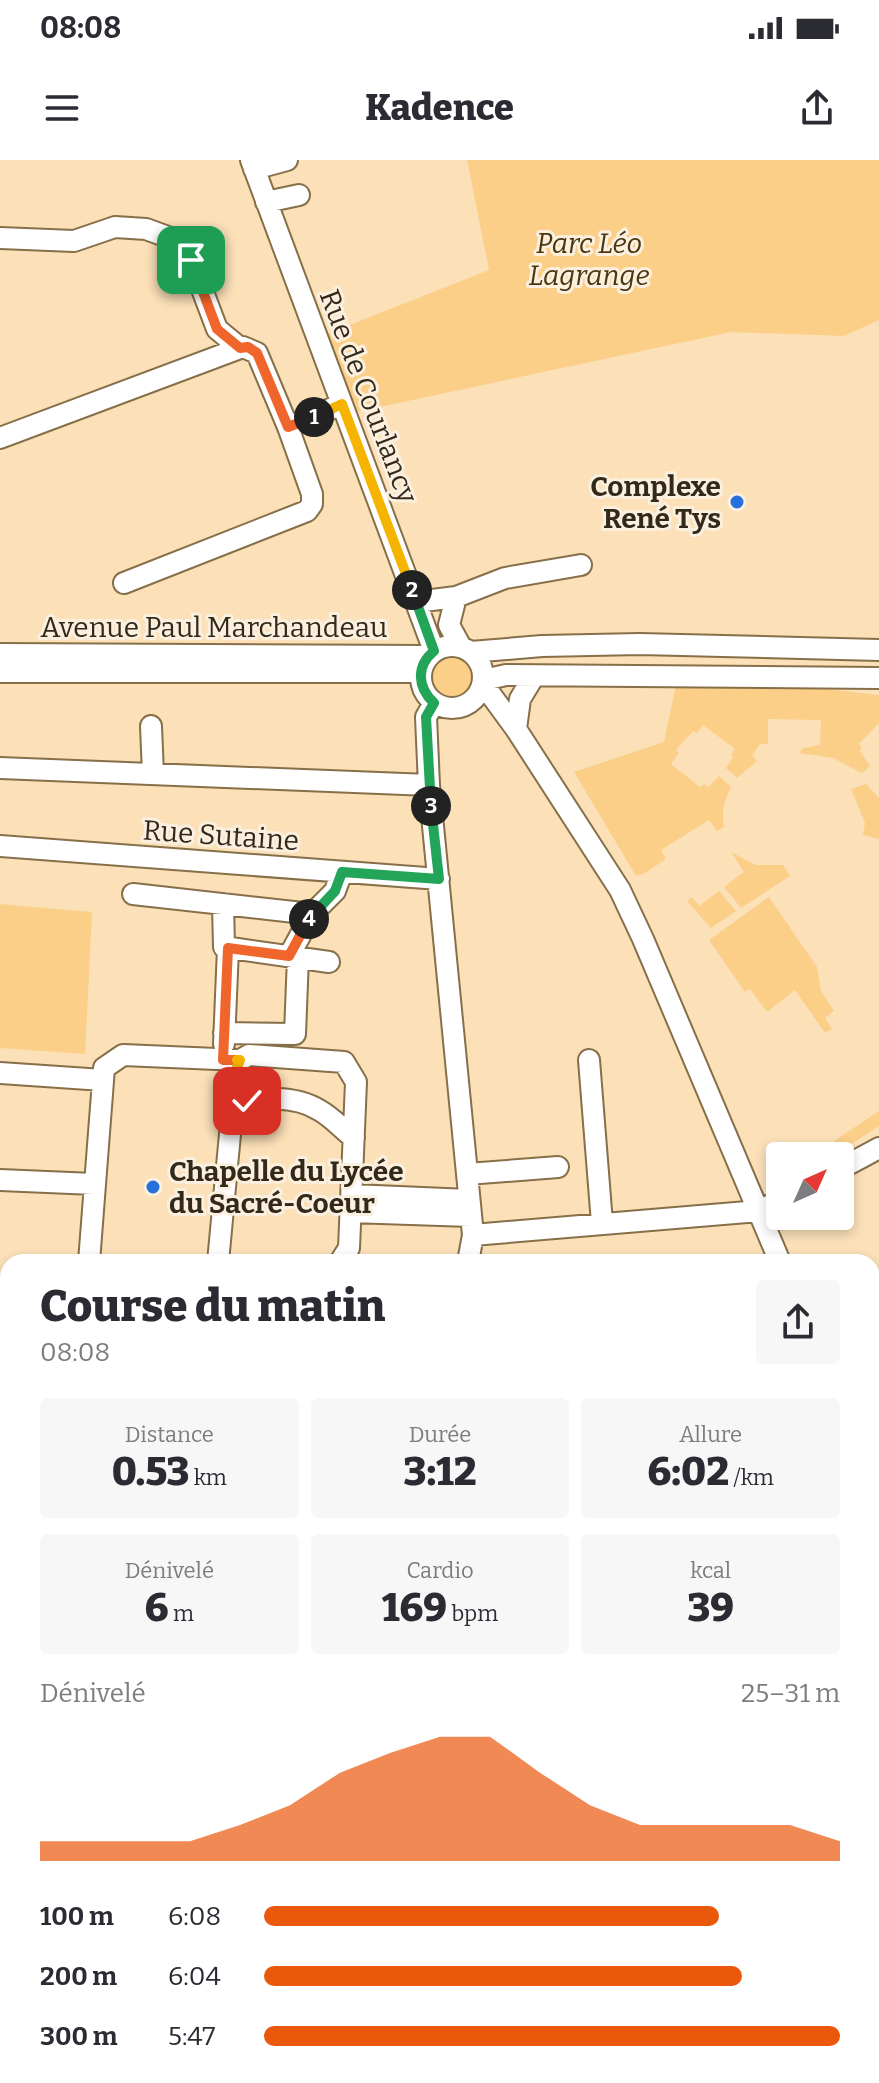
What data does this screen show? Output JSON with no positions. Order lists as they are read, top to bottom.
{
  "streets": {
    "street": ["Rue de Courlancy", "Avenue Paul Marchandeau", "Rue Sutaine"]
  },
  "crossings": [
    ["Rue de Courlancy", "Avenue Paul Marchandeau"]
  ],
  "parks": ["Parc Léo Lagrange"],
  "places": ["Complexe René Tys", "Chapelle du Lycée du Sacré-Coeur"],
  "north": "top right",
  "page": {
    "status": "08:08",
    "header": "Kadence",
    "pins": [
      "1",
      "2",
      "3",
      "4"
    ],
    "heading": ["Course du matin", "08:08"],
    "stats": [
      ["Distance", "0.53 km"],
      ["Durée", "3:12"],
      ["Allure", "6:02 /km"],
      ["Dénivelé", "6 m"],
      ["Cardio", "169 bpm"],
      ["kcal", "39"]
    ],
    "chart": ["Dénivelé", "25–31 m"],
    "list": [
      {
        "name": "100 m",
        "note": "6:08"
      },
      {
        "name": "200 m",
        "note": "6:04"
      },
      {
        "name": "300 m",
        "note": "5:47"
      }
    ]
  }
}
